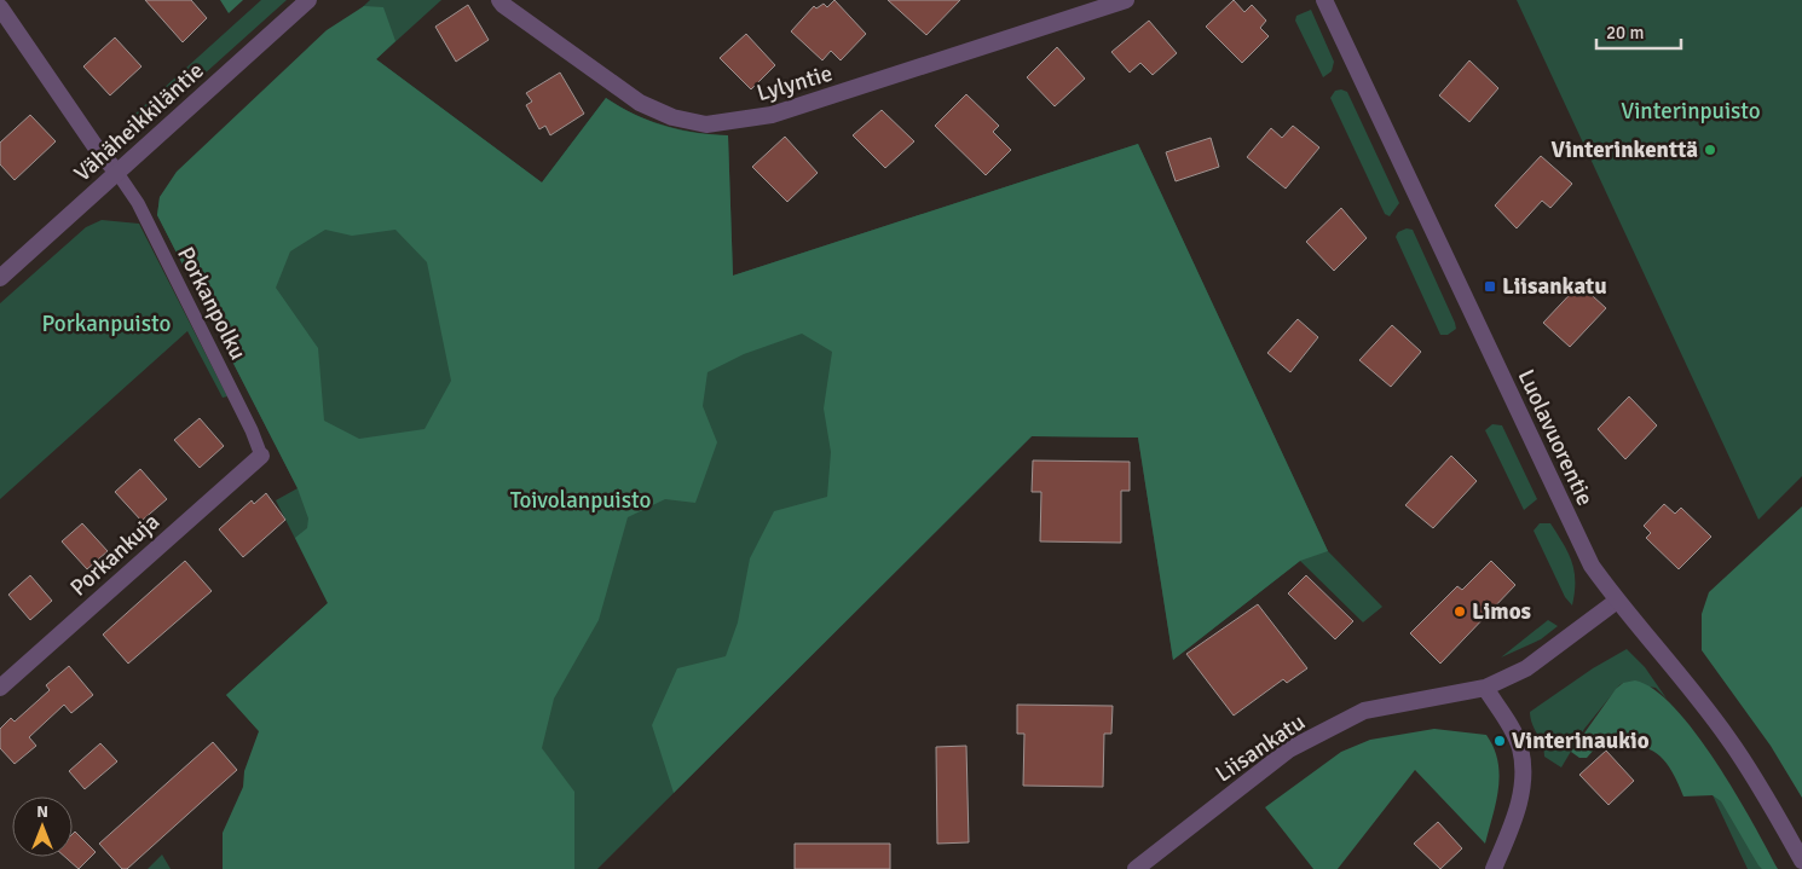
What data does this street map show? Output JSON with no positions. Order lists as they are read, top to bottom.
{
  "streets": {
    "street": [
      "Lylyntie",
      "Vähäheikkiläntie",
      "Luolavuorentie",
      "Porkankuja",
      "Liisankatu"
    ],
    "lane": ["Porkanpolku"]
  },
  "crossings": [
    ["Vähäheikkiläntie", "Porkanpolku"],
    ["Porkanpolku", "Porkankuja"],
    ["Luolavuorentie", "Liisankatu"]
  ],
  "parks": ["Vinterinpuisto", "Porkanpuisto", "Toivolanpuisto"],
  "places": {
    "other": ["Vinterinkenttä", "Limos", "Vinterinaukio"],
    "transit": ["Liisankatu"]
  },
  "scale_bar": "20 m",
  "north": "top"
}
